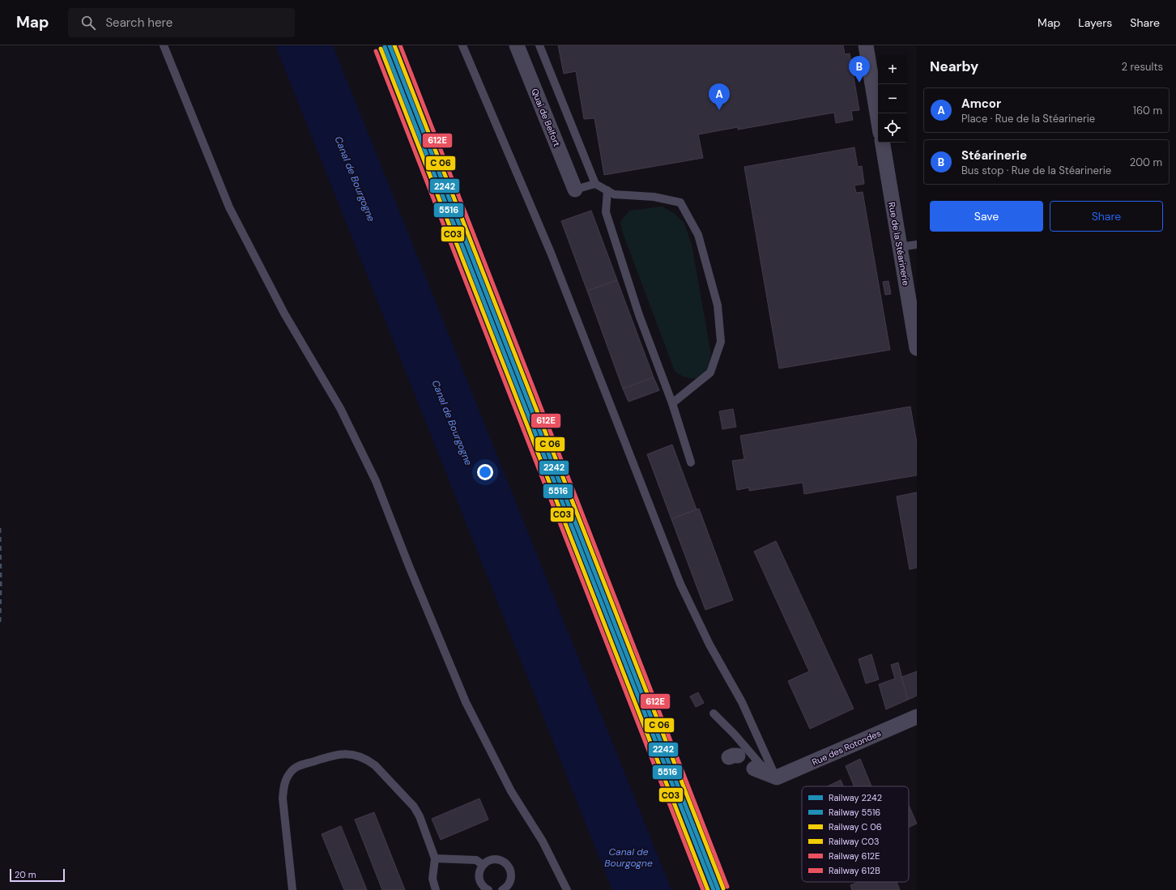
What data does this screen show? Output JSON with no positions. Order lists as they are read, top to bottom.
{
  "streets": {
    "street": ["Quai de Belfort", "Rue de la Stéarinerie", "Rue des Rotondes"]
  },
  "water": ["Canal de Bourgogne"],
  "lines": [
    "rail line 2242",
    "rail line 612E",
    "rail line 5516",
    "rail line C03",
    "rail line 612B"
  ],
  "legend": [
    "Railway 2242",
    "Railway 5516",
    "Railway C 06",
    "Railway C03",
    "Railway 612E",
    "Railway 612B"
  ],
  "scale_bar": "20 m",
  "page": {
    "header": "Map",
    "search": "Search here",
    "nav": ["Map", "Layers", "Share"],
    "heading": ["Nearby", "2 results"],
    "map_buttons": ["+", "−"],
    "pins": ["B", "A"],
    "list": [
      {
        "mark": "A",
        "name": "Amcor",
        "note": "Place · Rue de la Stéarinerie",
        "value": "160 m"
      },
      {
        "mark": "B",
        "name": "Stéarinerie",
        "note": "Bus stop · Rue de la Stéarinerie",
        "value": "200 m"
      }
    ],
    "buttons": ["Save", "Share"],
    "scale": "20 m"
  }
}
